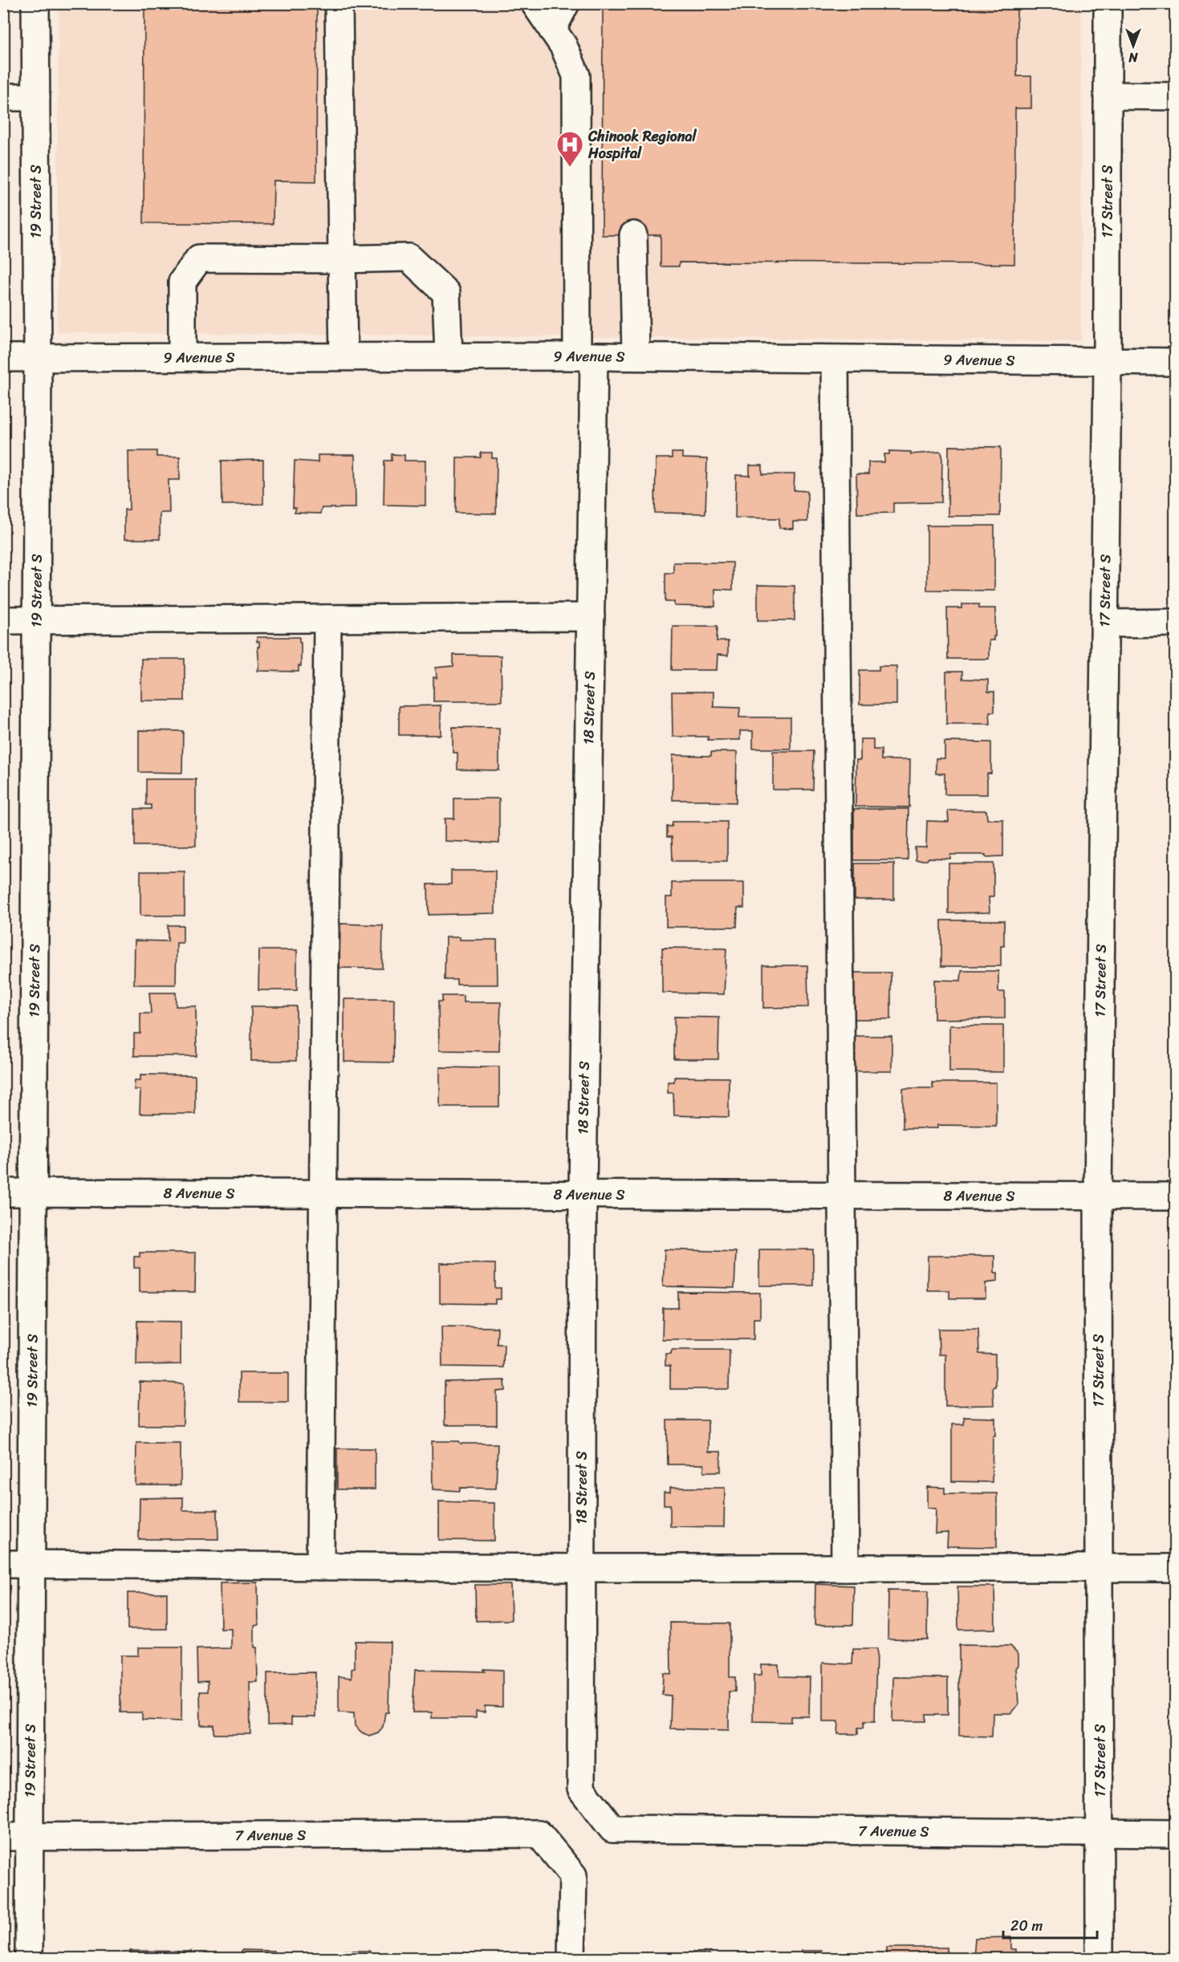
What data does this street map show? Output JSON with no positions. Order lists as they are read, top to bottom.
{
  "streets": {
    "street": [
      "19 Street S",
      "17 Street S",
      "9 Avenue S",
      "18 Street S",
      "8 Avenue S",
      "7 Avenue S"
    ]
  },
  "crossings": [
    ["19 Street S", "9 Avenue S"],
    ["19 Street S", "8 Avenue S"],
    ["19 Street S", "7 Avenue S"],
    ["17 Street S", "9 Avenue S"],
    ["17 Street S", "8 Avenue S"],
    ["17 Street S", "7 Avenue S"],
    ["9 Avenue S", "18 Street S"],
    ["18 Street S", "8 Avenue S"],
    ["18 Street S", "7 Avenue S"]
  ],
  "places": {
    "hospital": ["Chinook Regional Hospital"]
  },
  "scale_bar": "20 m",
  "north": "bottom"
}
